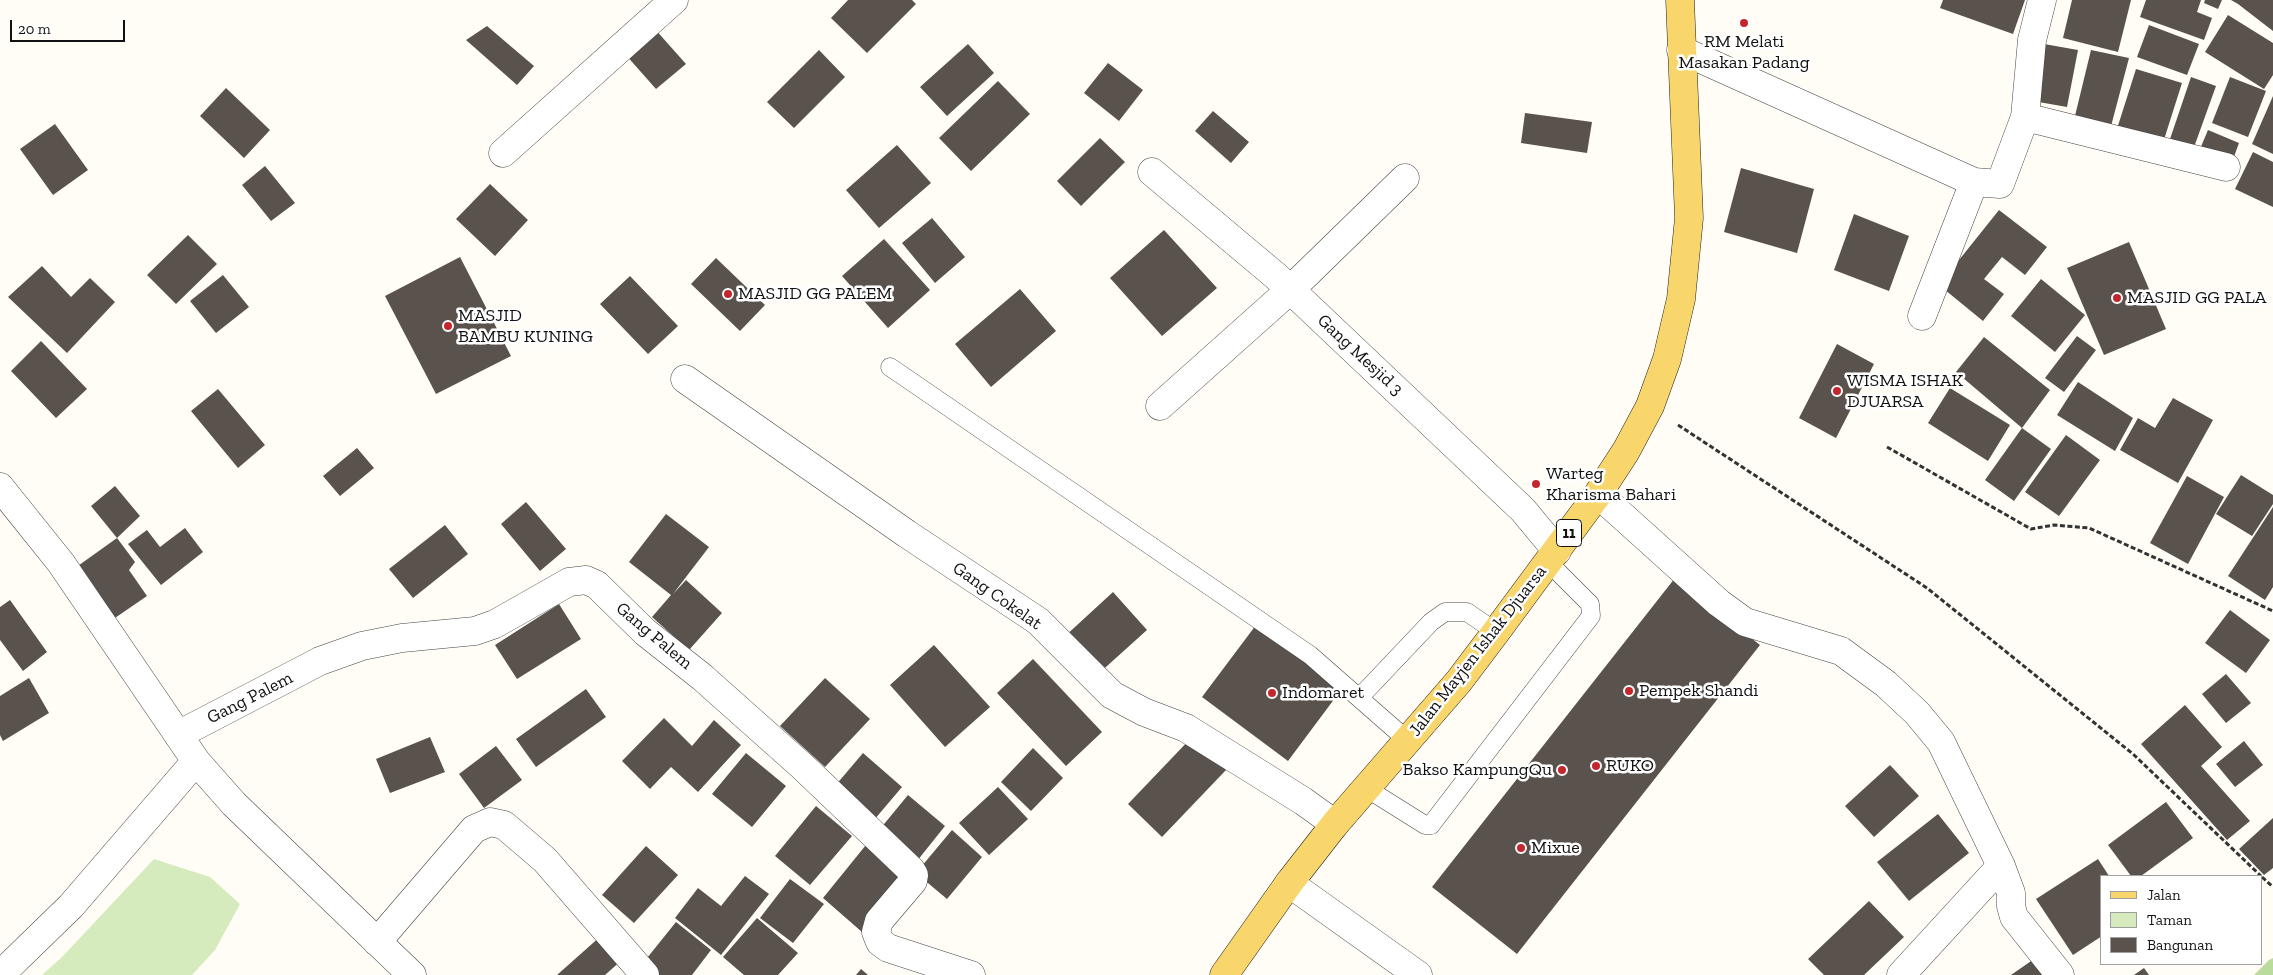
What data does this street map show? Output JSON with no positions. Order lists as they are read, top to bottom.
{
  "streets": {
    "main road": ["11", "Jalan Mayjen Ishak Djuarsa"],
    "street": ["Gang Mesjid 3", "Gang Cokelat", "Gang Palem"]
  },
  "crossings": [
    ["Gang Mesjid 3", "Jalan Mayjen Ishak Djuarsa"],
    ["Gang Cokelat", "Jalan Mayjen Ishak Djuarsa"]
  ],
  "places": [
    "RM Melati Masakan Padang",
    "MASJID GG PALEM",
    "MASJID GG PALA",
    "MASJID BAMBU KUNING",
    "WISMA ISHAK DJUARSA",
    "Warteg Kharisma Bahari",
    "Pempek Shandi",
    "Indomaret",
    "RUKO",
    "Bakso KampungQu",
    "Mixue"
  ],
  "legend": ["Jalan", "Taman", "Bangunan"],
  "scale_bar": "20 m"
}
